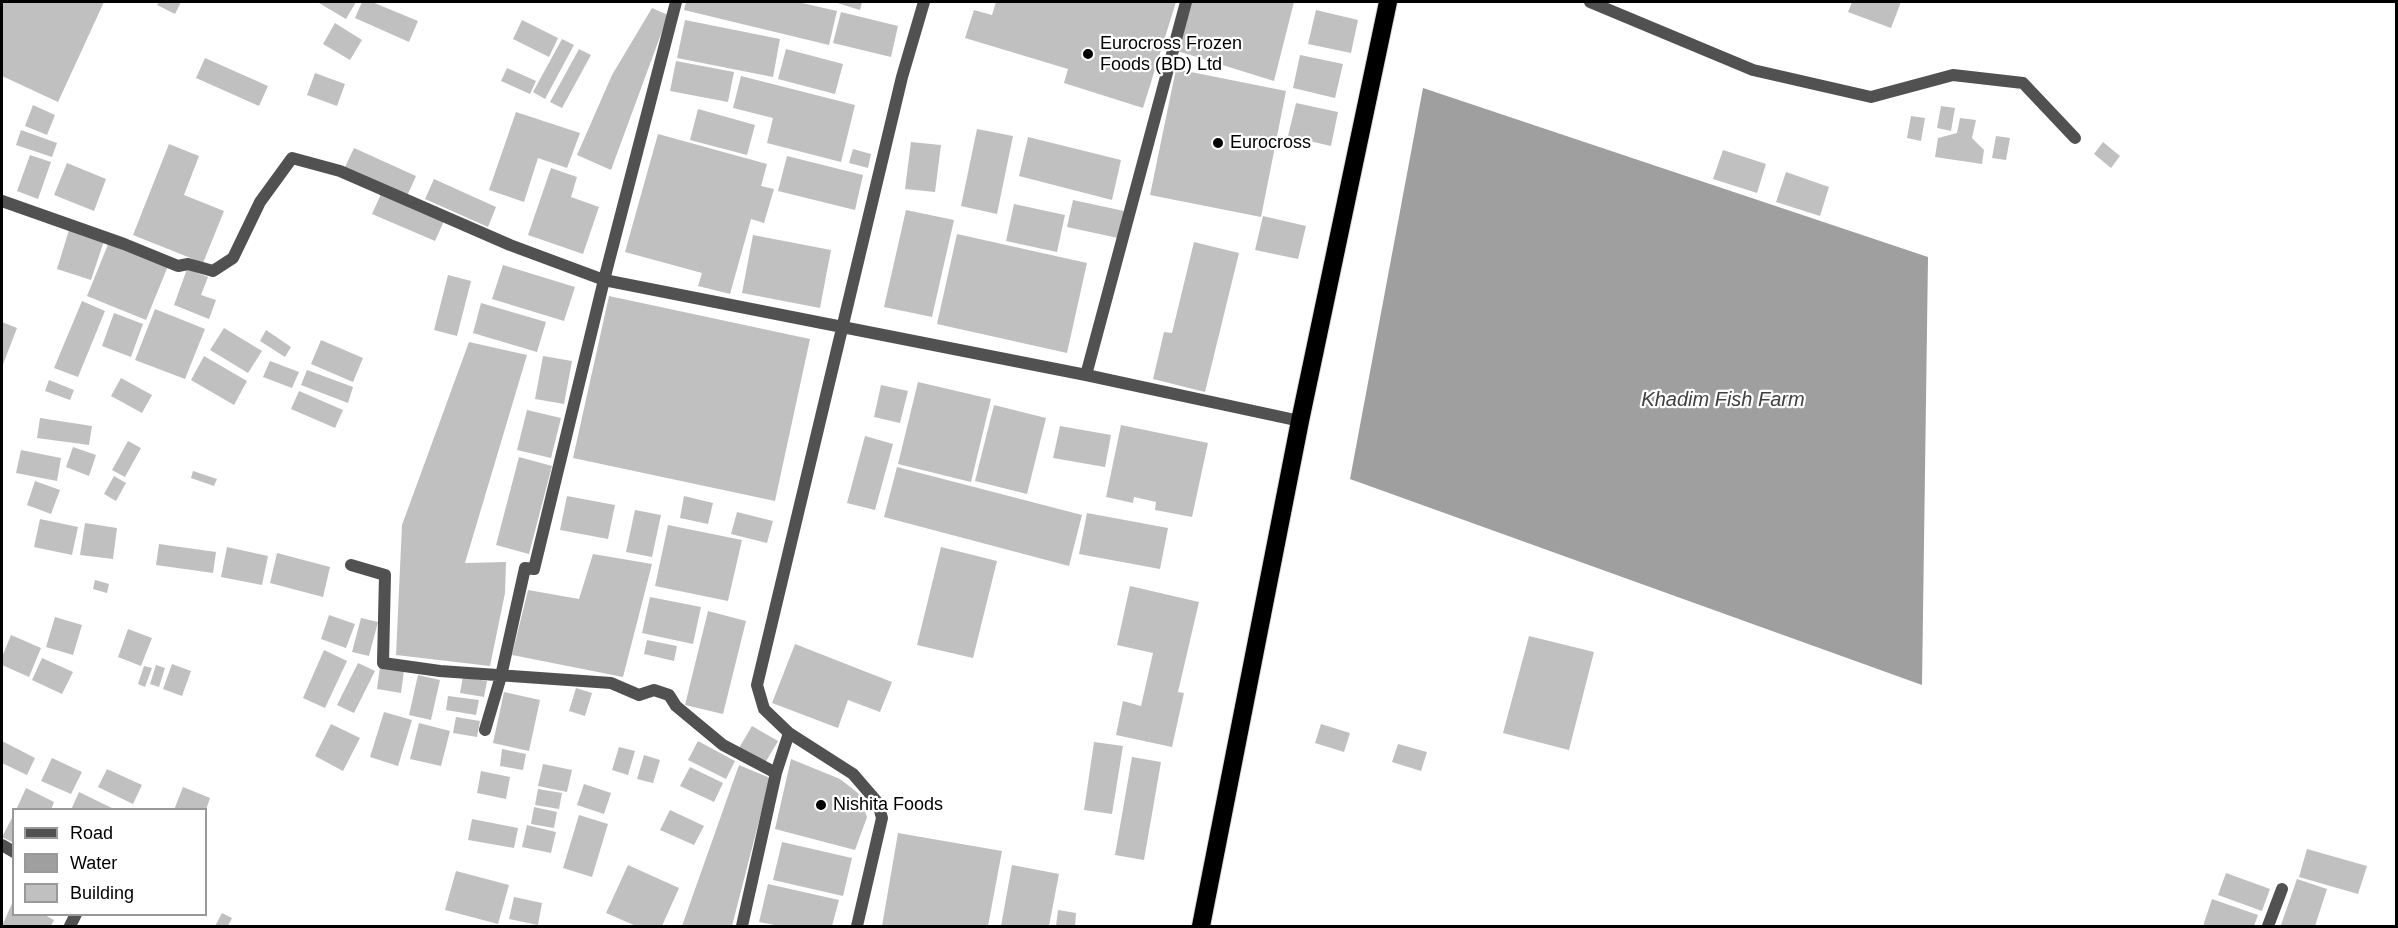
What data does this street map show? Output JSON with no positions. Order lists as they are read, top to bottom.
{
  "water": ["Khadim Fish Farm"],
  "places": ["Eurocross Frozen Foods (BD) Ltd", "Eurocross", "Nishita Foods"],
  "legend": ["Road", "Water", "Building"]
}
